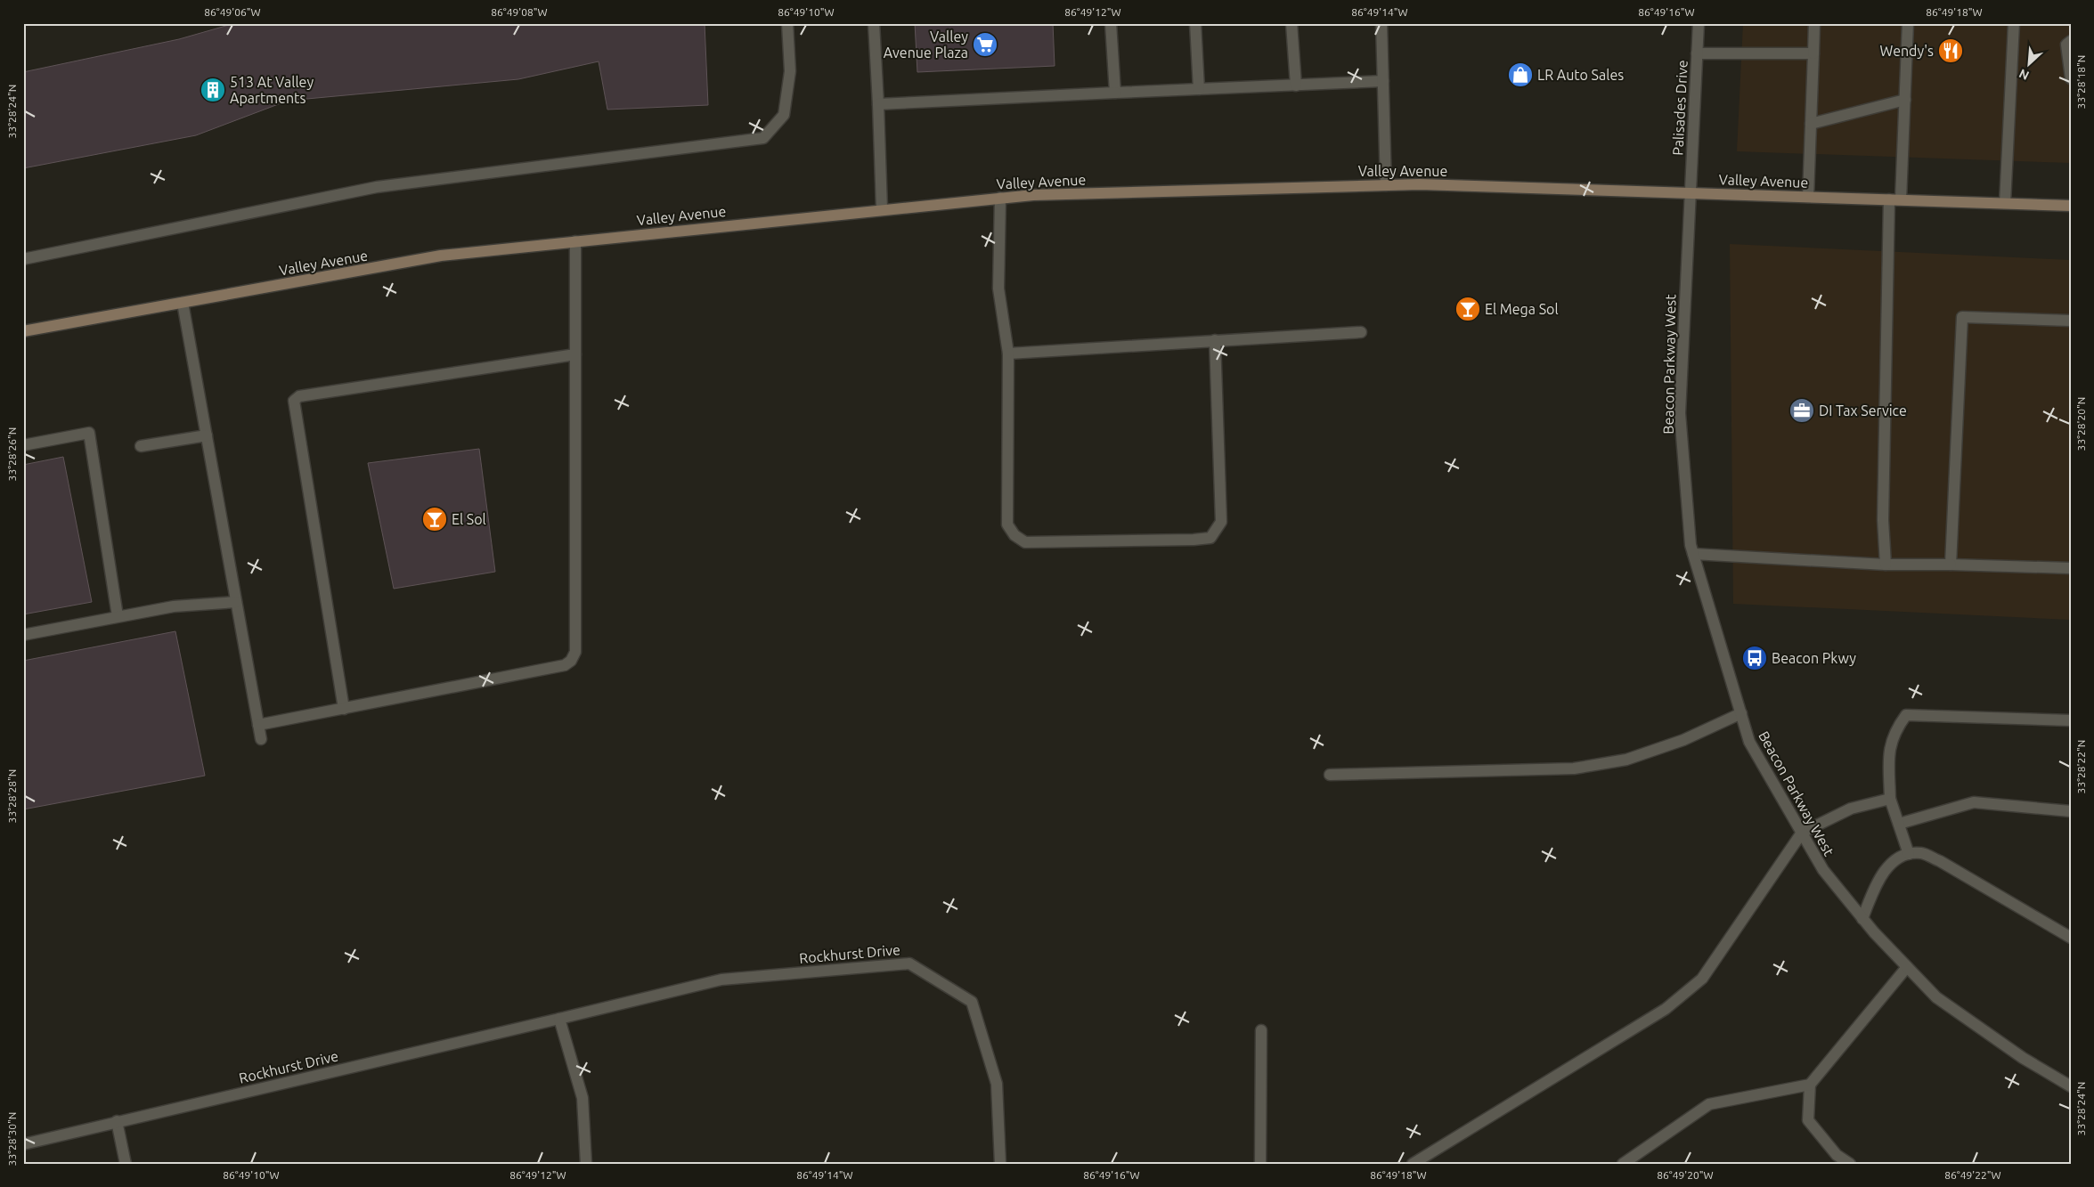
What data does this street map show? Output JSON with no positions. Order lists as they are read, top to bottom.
{
  "streets": {
    "main road": ["Valley Avenue"],
    "street": ["Palisades Drive", "Beacon Parkway West", "Rockhurst Drive"]
  },
  "crossings": [
    ["Palisades Drive", "Valley Avenue"],
    ["Palisades Drive", "Beacon Parkway West"],
    ["Valley Avenue", "Beacon Parkway West"]
  ],
  "places": {
    "supermarket": ["Valley Avenue Plaza"],
    "restaurant": ["Wendy's"],
    "shop": ["LR Auto Sales"],
    "building": ["513 At Valley Apartments"],
    "bar": ["El Mega Sol", "El Sol"],
    "office": ["DI Tax Service"],
    "bus stop": ["Beacon Pkwy"]
  },
  "north": "bottom left",
  "coordinates": [
    "86°49'06\"W",
    "86°49'08\"W",
    "86°49'10\"W",
    "86°49'12\"W",
    "86°49'14\"W",
    "86°49'16\"W",
    "86°49'18\"W",
    "33°28'18\"N",
    "33°28'24\"N",
    "33°28'20\"N",
    "33°28'26\"N",
    "33°28'22\"N",
    "33°28'28\"N",
    "33°28'30\"N",
    "86°49'20\"W",
    "86°49'22\"W"
  ]
}
